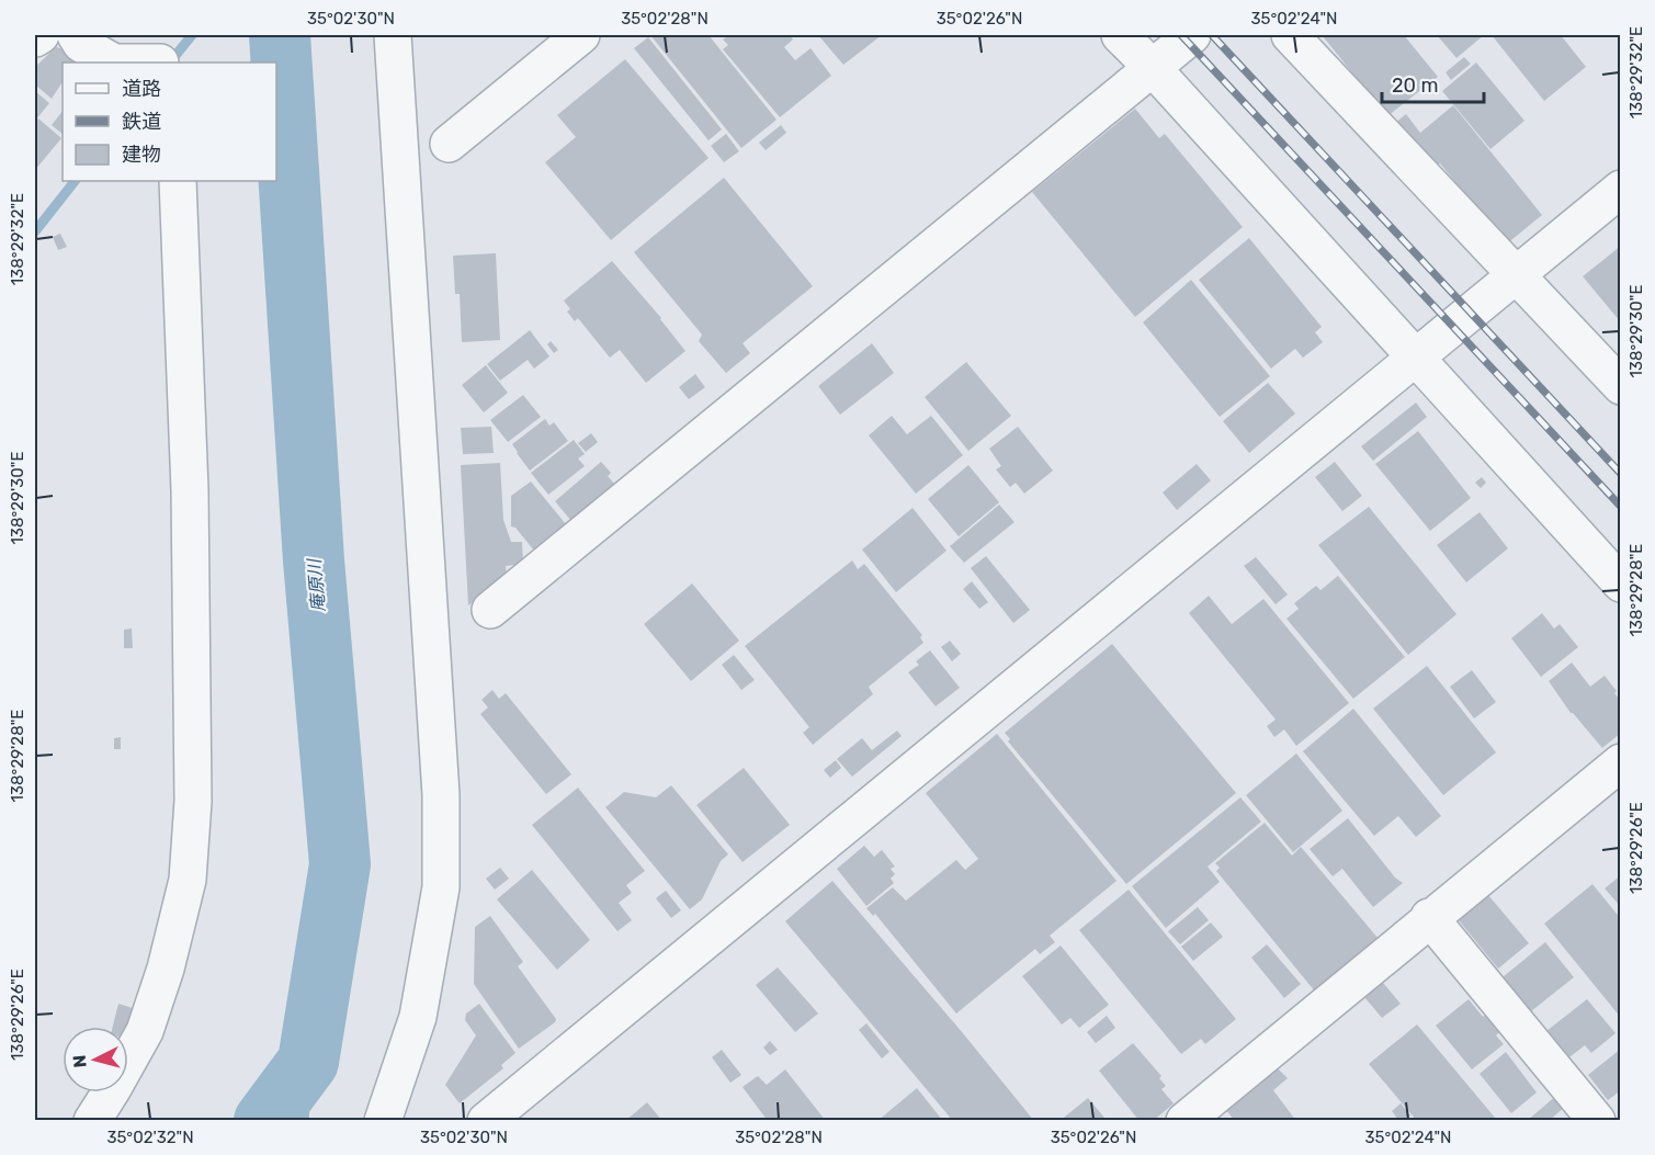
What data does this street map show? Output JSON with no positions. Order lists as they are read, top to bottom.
{
  "water": ["庵原川"],
  "legend": ["道路", "鉄道", "建物"],
  "scale_bar": "20 m",
  "north": "left",
  "coordinates": [
    "35°02'30\"N",
    "35°02'28\"N",
    "35°02'26\"N",
    "35°02'24\"N",
    "138°29'32\"E",
    "138°29'30\"E",
    "138°29'28\"E",
    "138°29'26\"E",
    "35°02'32\"N"
  ]
}
